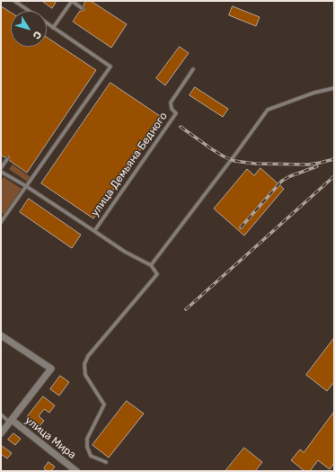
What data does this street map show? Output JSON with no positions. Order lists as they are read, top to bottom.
{
  "streets": {
    "street": ["улица Мира"],
    "lane": ["улица Демьяна Бедного"]
  },
  "north": "bottom right"
}
